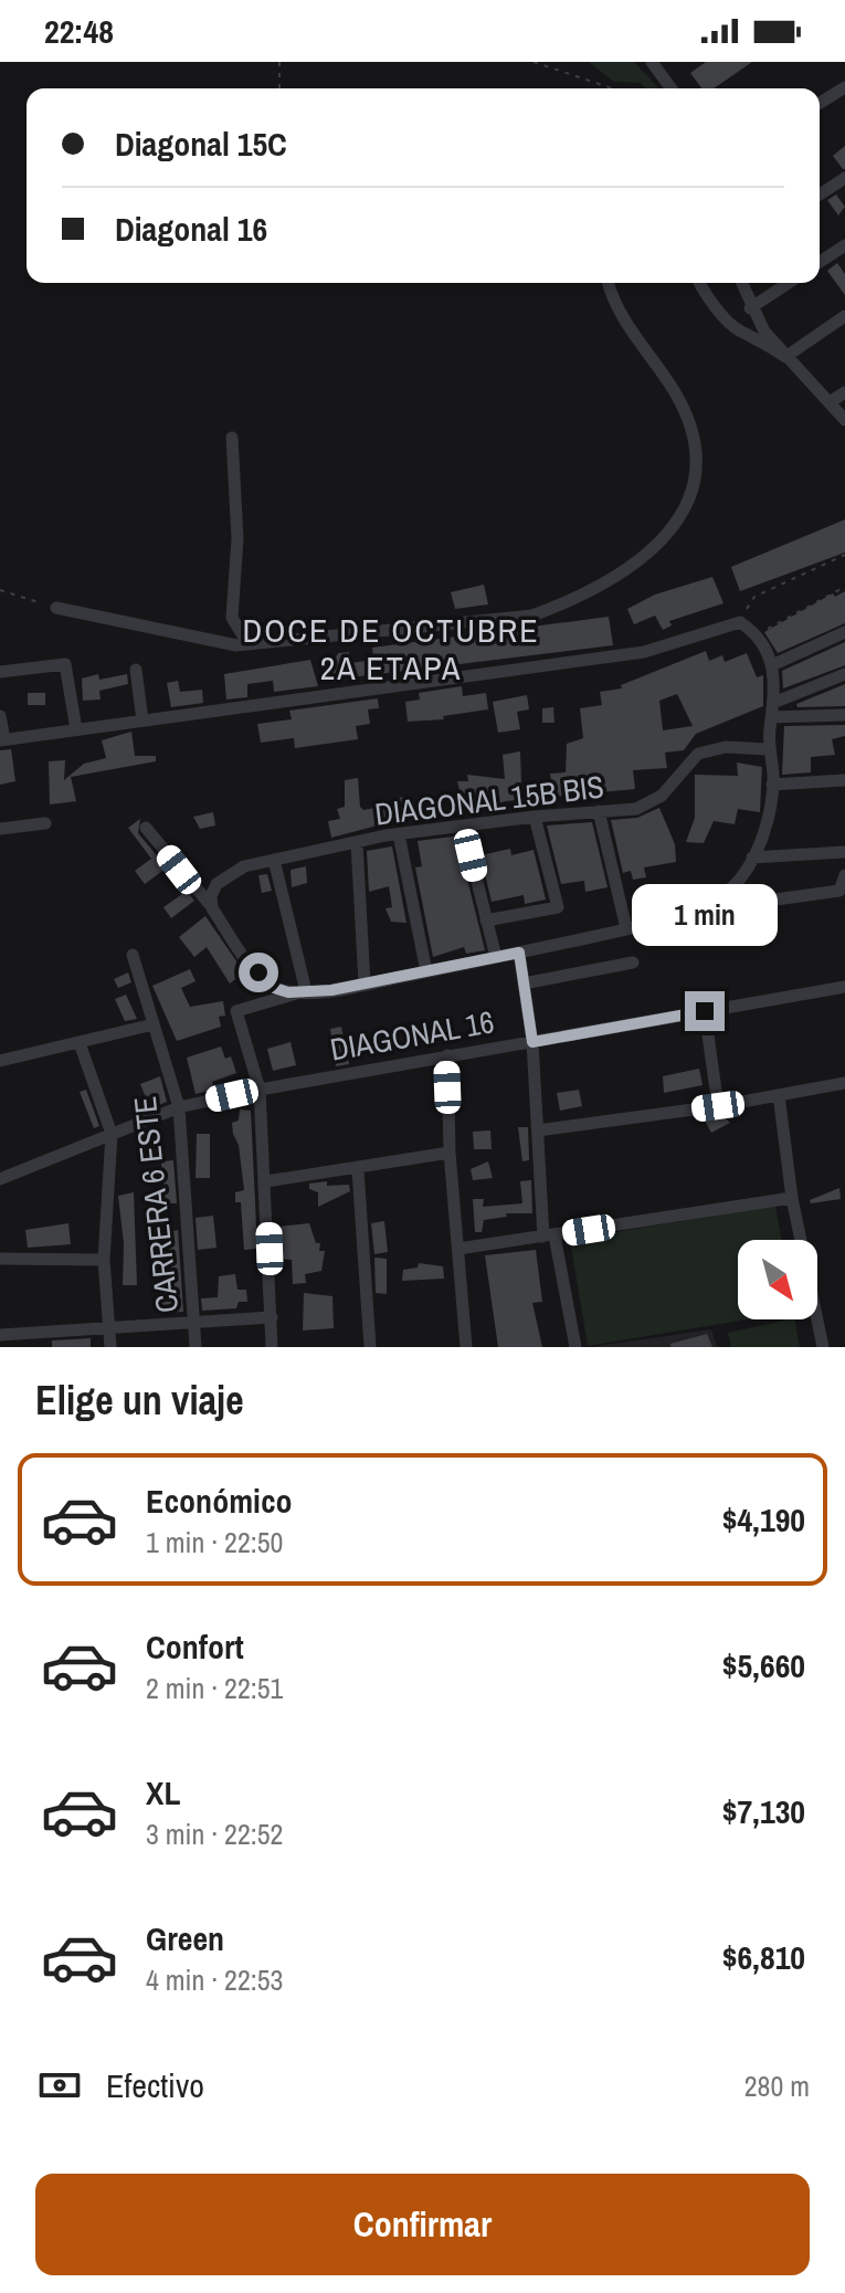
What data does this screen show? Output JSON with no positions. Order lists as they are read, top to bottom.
{
  "streets": {
    "street": ["DIAGONAL 15B BIS", "DIAGONAL 16", "CARRERA 6 ESTE"]
  },
  "crossings": [
    ["DIAGONAL 16", "CARRERA 6 ESTE"]
  ],
  "districts": ["DOCE DE OCTUBRE 2A ETAPA"],
  "north": "bottom right",
  "page": {
    "status": "22:48",
    "banner": ["Diagonal 15C", "Diagonal 16"],
    "bubble": "1 min",
    "heading": "Elige un viaje",
    "list": [
      {
        "name": "Económico",
        "note": "1 min · 22:50",
        "value": "$4,190"
      },
      {
        "name": "Confort",
        "note": "2 min · 22:51",
        "value": "$5,660"
      },
      {
        "name": "XL",
        "note": "3 min · 22:52",
        "value": "$7,130"
      },
      {
        "name": "Green",
        "note": "4 min · 22:53",
        "value": "$6,810"
      }
    ],
    "pay": ["Efectivo", "280 m"],
    "buttons": "Confirmar"
  }
}
